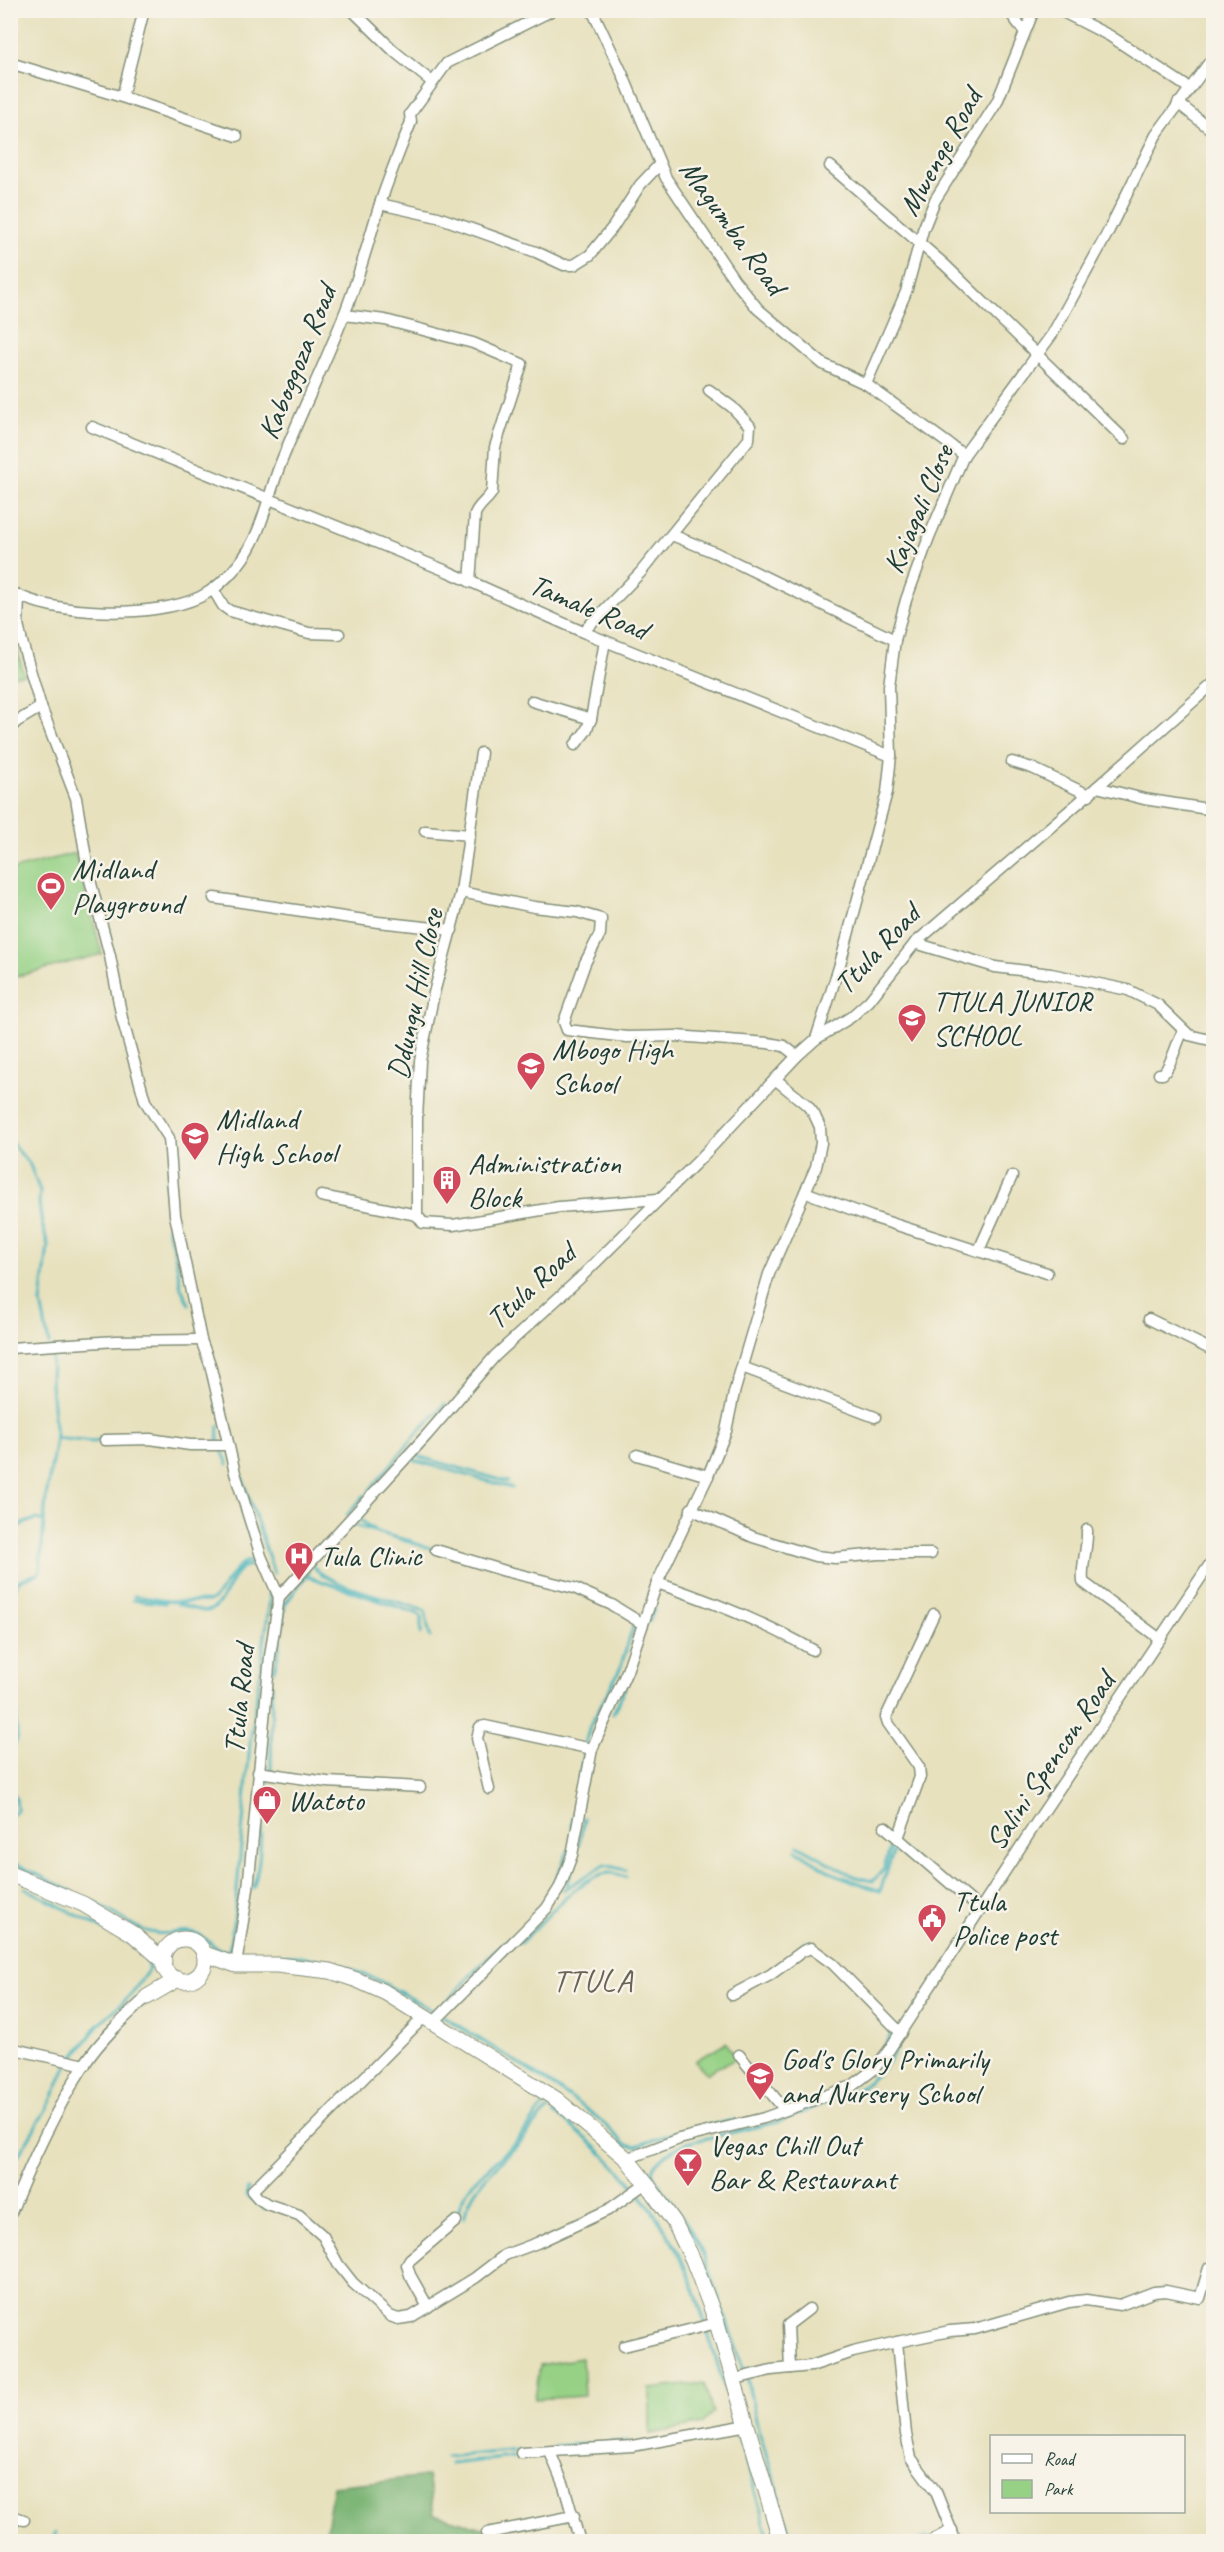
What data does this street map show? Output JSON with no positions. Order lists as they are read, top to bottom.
{
  "streets": {
    "street": [
      "Mwenge Road",
      "Magumba Road",
      "Kaboggoza Road",
      "Kajagali Close",
      "Tamale Road",
      "Ttula Road",
      "Ddungu Hill Close",
      "Salini Spencon Road"
    ]
  },
  "crossings": [
    ["Mwenge Road", "Magumba Road"],
    ["Magumba Road", "Kajagali Close"],
    ["Kaboggoza Road", "Tamale Road"],
    ["Kajagali Close", "Tamale Road"],
    ["Kajagali Close", "Ttula Road"]
  ],
  "districts": ["TTULA"],
  "places": {
    "sports": ["Midland Playground"],
    "school or university": [
      "TTULA JUNIOR SCHOOL",
      "Mbogo High School",
      "Midland High School",
      "God's Glory Primarily and Nursery School"
    ],
    "building": ["Administration Block"],
    "hospital": ["Tula Clinic"],
    "shop": ["Watoto"],
    "public building": ["Ttula Police post"],
    "bar": ["Vegas Chill Out Bar & Restaurant"]
  },
  "legend": ["Road", "Park"]
}
